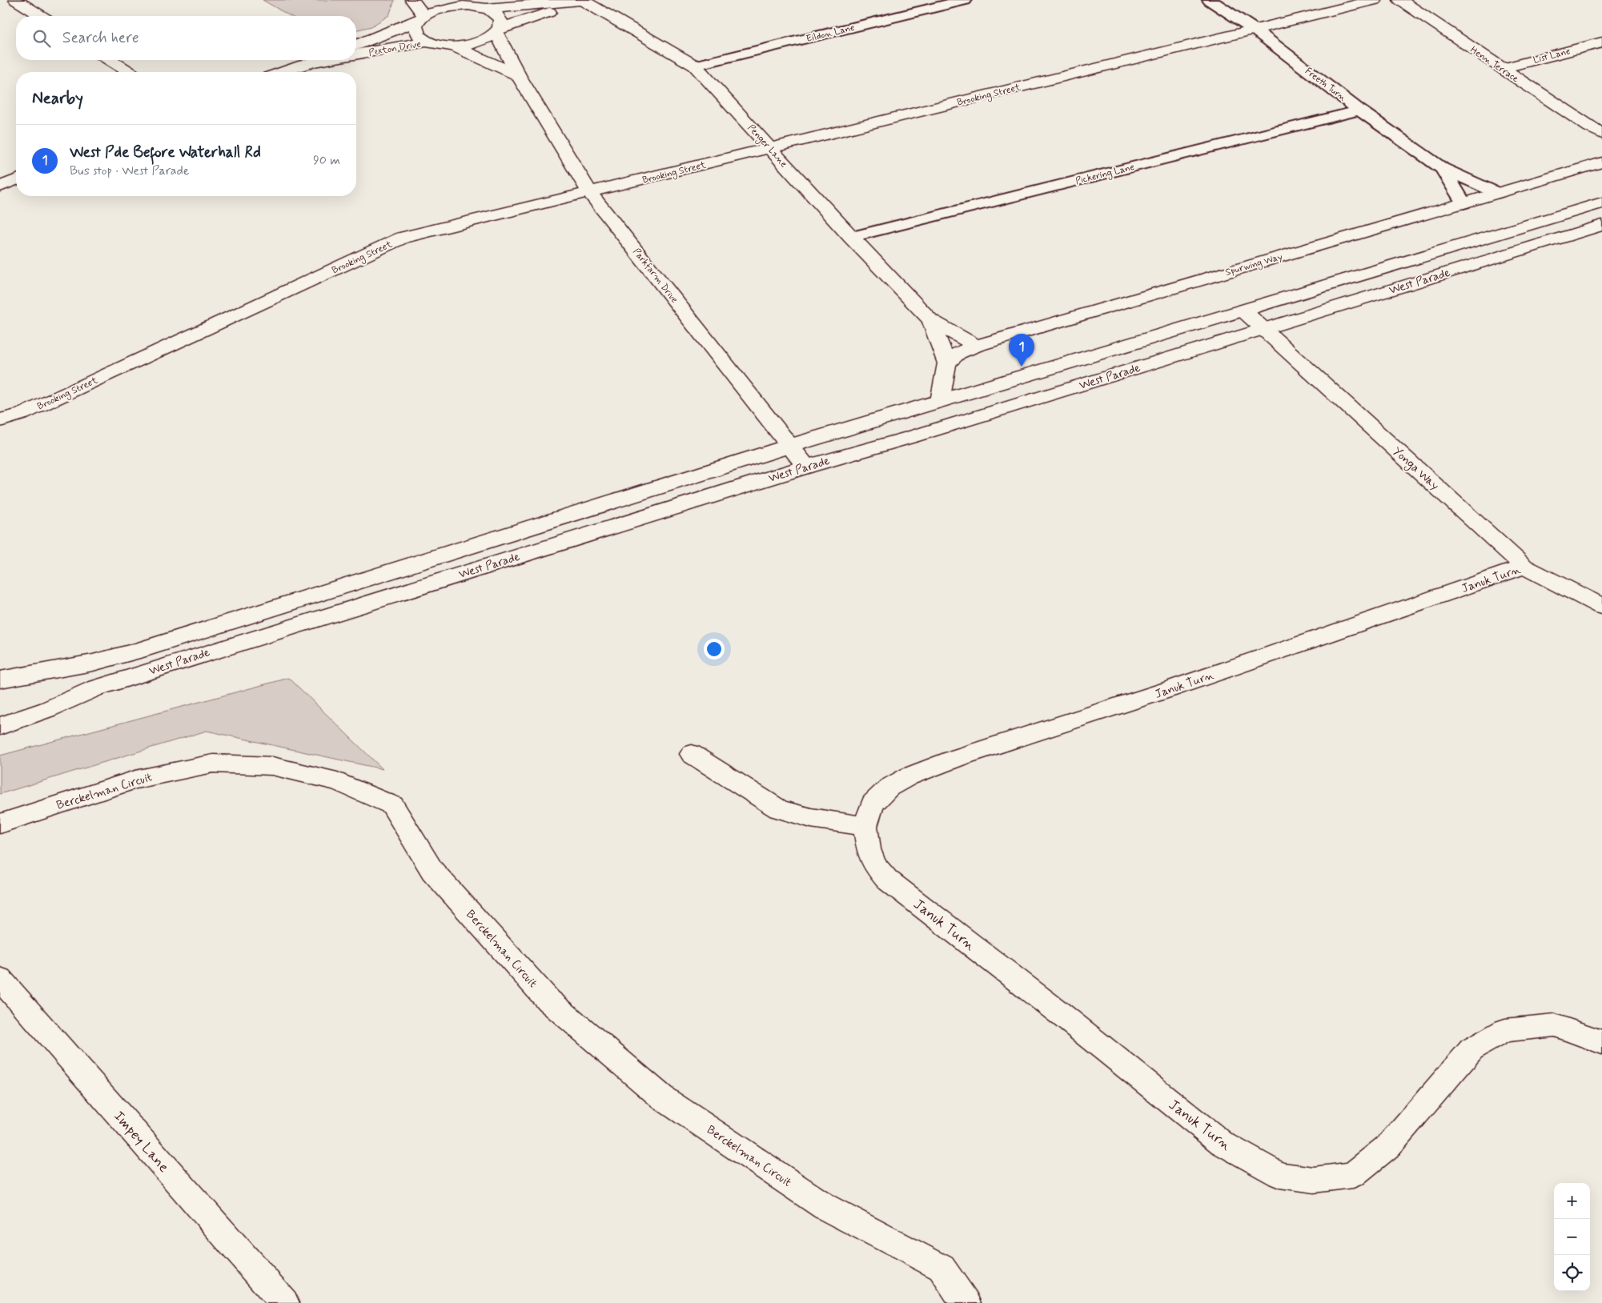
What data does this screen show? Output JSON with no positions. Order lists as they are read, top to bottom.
{
  "streets": {
    "street": [
      "Pexton Drive",
      "List Lane",
      "Henn Terrace",
      "Brooking Street",
      "Penger Lane",
      "Spurwing Way",
      "Parkfarm Drive",
      "West Parade",
      "Yonga Way",
      "Januk Turn",
      "Berckelman Circuit",
      "Impey Lane"
    ],
    "lane": ["Eildon Lane", "Freeth Turn", "Pickering Lane"]
  },
  "crossings": [
    ["Eildon Lane", "Penger Lane"],
    ["List Lane", "Henn Terrace"],
    ["Freeth Turn", "Brooking Street"],
    ["Freeth Turn", "Pickering Lane"],
    ["Freeth Turn", "Spurwing Way"],
    ["Brooking Street", "Penger Lane"],
    ["Brooking Street", "Parkfarm Drive"],
    ["Penger Lane", "Pickering Lane"],
    ["Penger Lane", "Spurwing Way"],
    ["Parkfarm Drive", "West Parade"],
    ["West Parade", "Yonga Way"],
    ["Yonga Way", "Januk Turn"]
  ],
  "page": {
    "search": "Search here",
    "heading": "Nearby",
    "list": [
      {
        "mark": "1",
        "name": "West Pde Before Waterhall Rd",
        "note": "Bus stop · West Parade",
        "value": "90 m"
      }
    ],
    "pins": "1",
    "map_buttons": ["+", "−"]
  }
}
